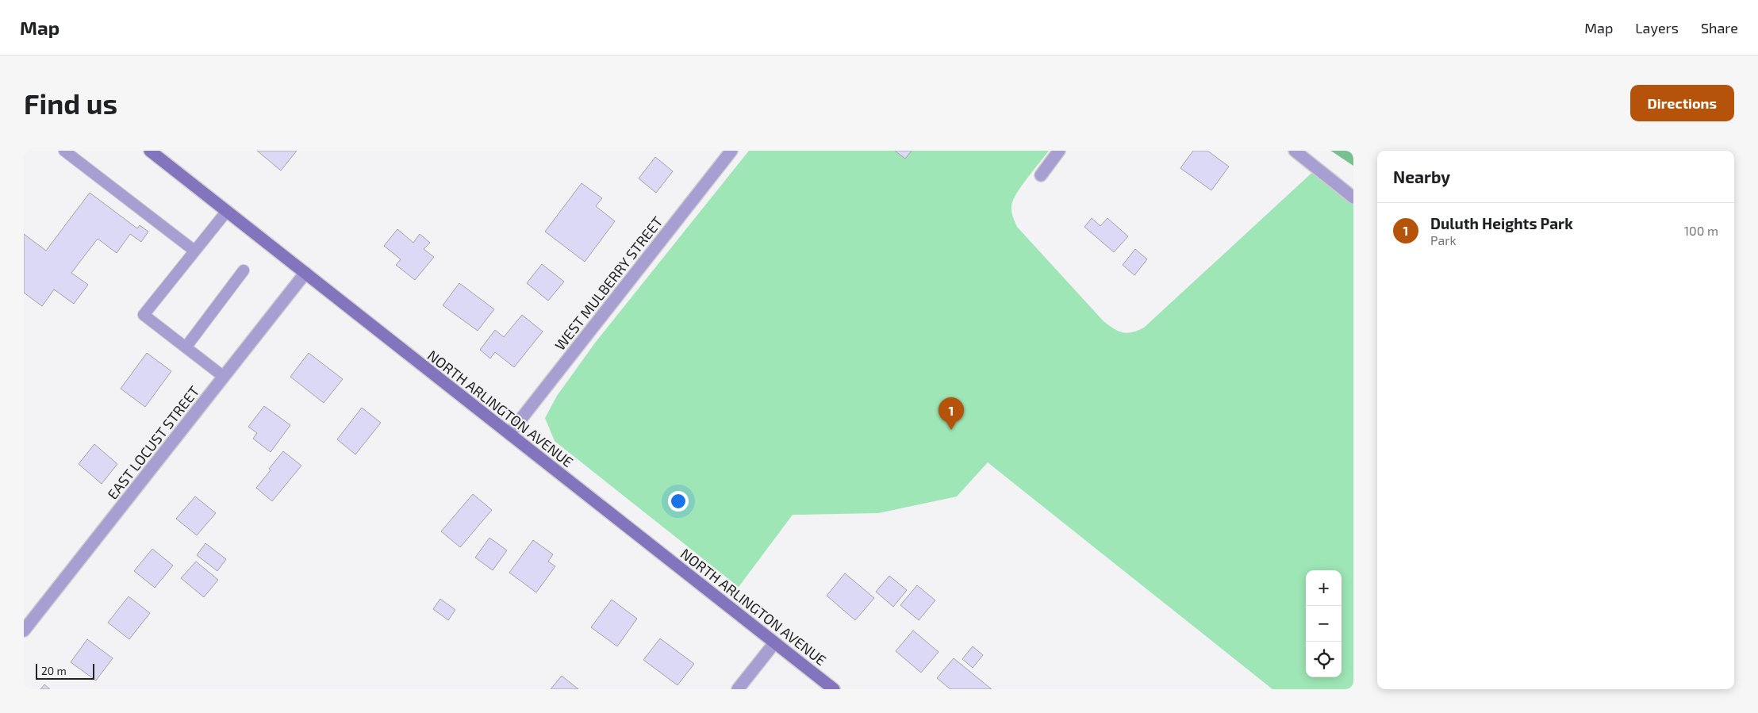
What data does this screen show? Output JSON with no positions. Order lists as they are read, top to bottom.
{
  "streets": {
    "main road": ["NORTH ARLINGTON AVENUE"],
    "street": ["WEST MULBERRY STREET", "EAST LOCUST STREET"]
  },
  "crossings": [
    ["WEST MULBERRY STREET", "NORTH ARLINGTON AVENUE"],
    ["NORTH ARLINGTON AVENUE", "EAST LOCUST STREET"]
  ],
  "scale_bar": "20 m",
  "page": {
    "header": "Map",
    "nav": ["Map", "Layers", "Share"],
    "buttons": "Directions",
    "title": "Find us",
    "heading": "Nearby",
    "list": [
      {
        "mark": "1",
        "name": "Duluth Heights Park",
        "note": "Park",
        "value": "100 m"
      }
    ],
    "pins": "1",
    "map_buttons": ["+", "−"],
    "scale": "20 m"
  }
}
